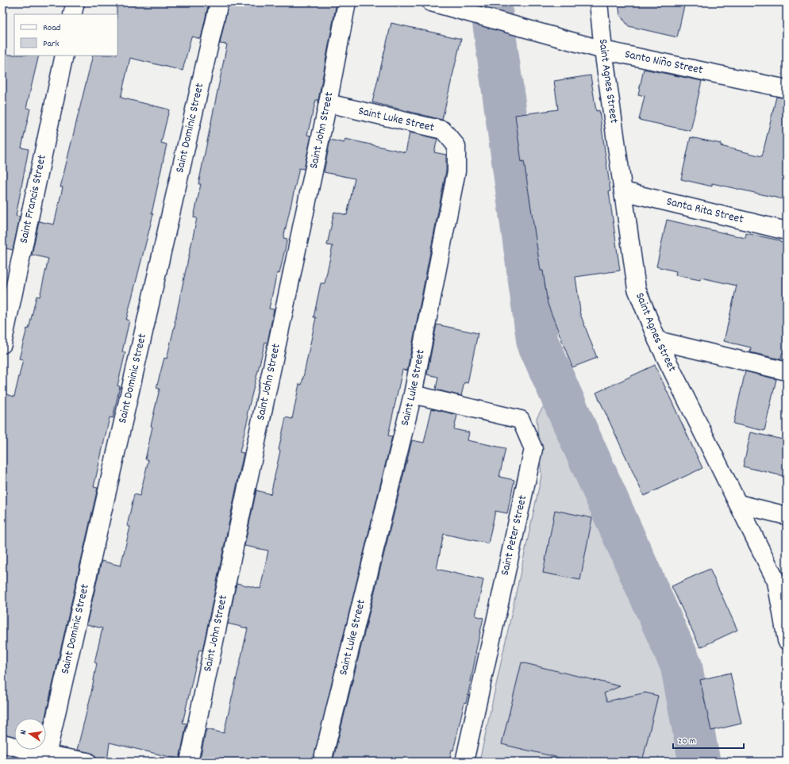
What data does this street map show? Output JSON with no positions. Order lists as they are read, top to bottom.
{
  "streets": {
    "street": [
      "Santo Niño Street",
      "Saint Agnes Street",
      "Saint Luke Street",
      "Saint Dominic Street",
      "Saint John Street",
      "Saint Francis Street",
      "Santa Rita Street",
      "Saint Peter Street"
    ]
  },
  "crossings": [
    ["Santo Niño Street", "Saint Agnes Street"],
    ["Saint Agnes Street", "Santa Rita Street"],
    ["Saint Luke Street", "Saint John Street"],
    ["Saint Luke Street", "Saint Peter Street"]
  ],
  "legend": ["Road", "Park"],
  "scale_bar": "20 m",
  "north": "left"
}
